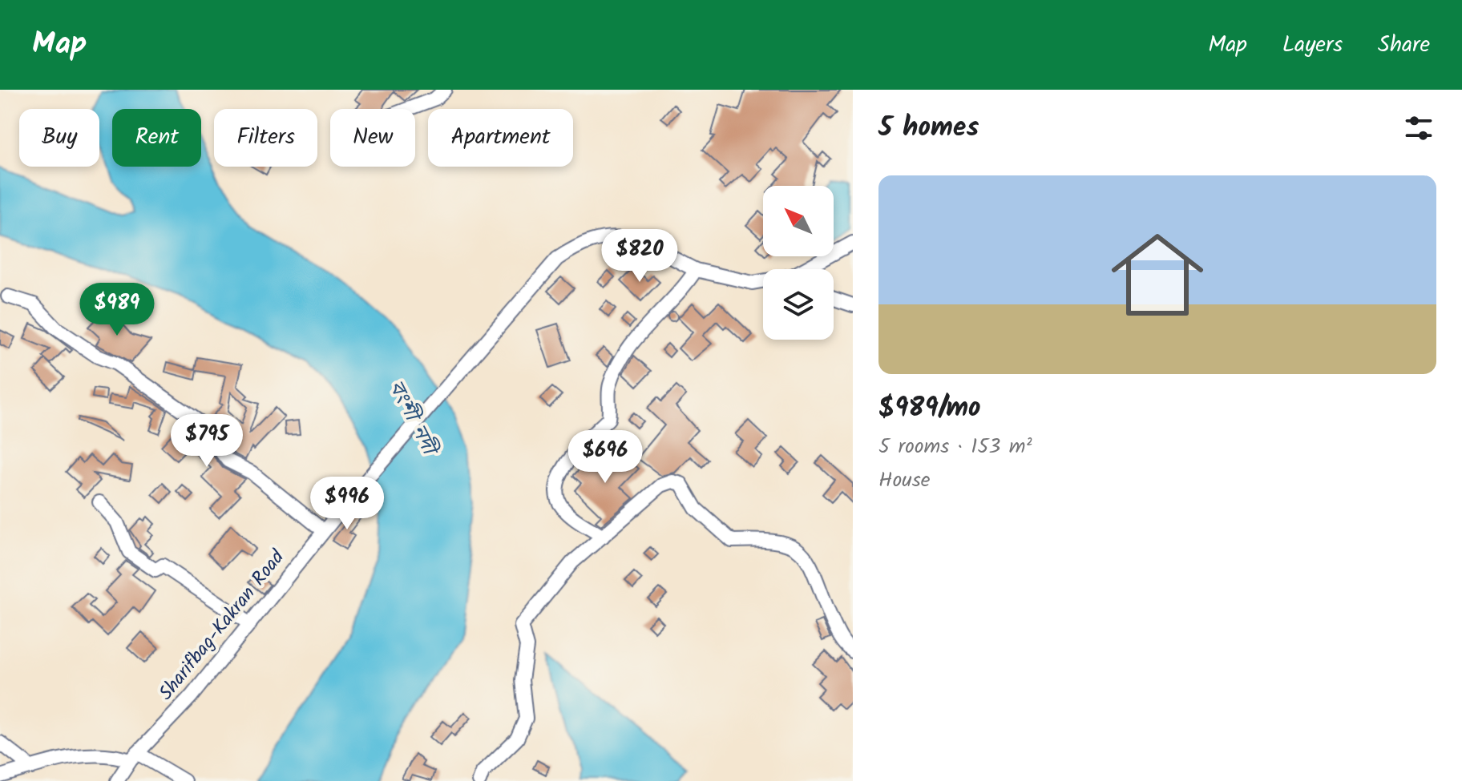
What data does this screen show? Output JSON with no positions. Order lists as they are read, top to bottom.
{
  "streets": {
    "street": ["Sharifbag-Kakran Road"]
  },
  "water": ["বংশী নদী"],
  "north": "top left",
  "page": {
    "header": "Map",
    "nav": ["Map", "Layers", "Share"],
    "heading": "5 homes",
    "chip": [
      "Buy",
      "Rent",
      "Filters",
      "New",
      "Apartment"
    ],
    "list": [
      {
        "name": "$989/mo",
        "note": "5 rooms · 153 m² · House"
      }
    ],
    "price": [
      "$820",
      "$989",
      "$795",
      "$696",
      "$996"
    ]
  }
}
